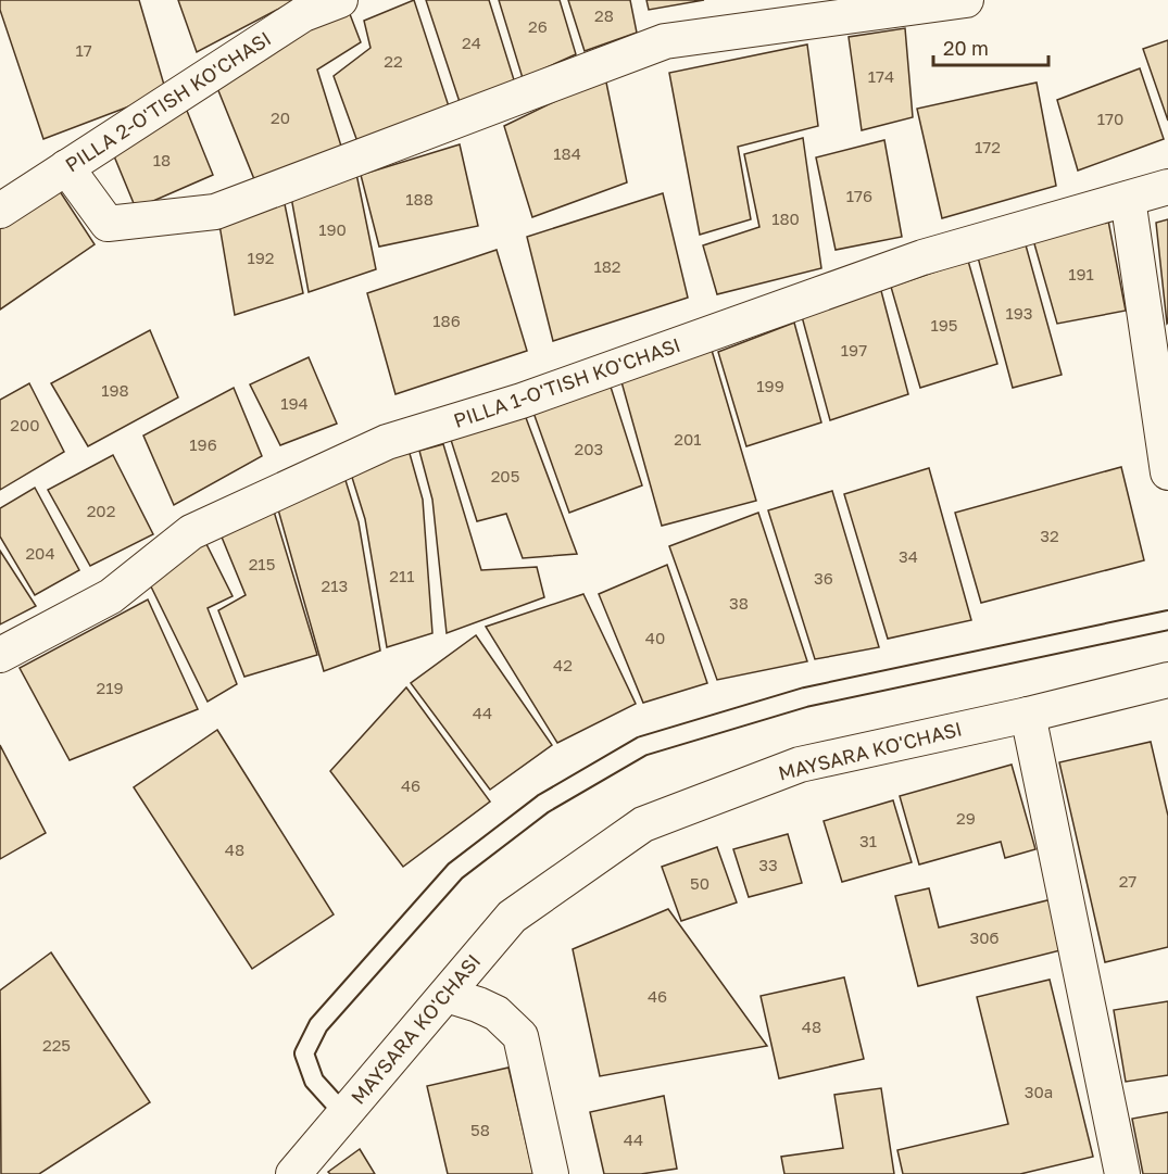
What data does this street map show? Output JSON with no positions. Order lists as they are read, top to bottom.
{
  "streets": {
    "street": ["PILLA 2-O'TISH KO'CHASI", "PILLA 1-O'TISH KO'CHASI", "MAYSARA KO'CHASI"]
  },
  "house_numbers": [
    "28",
    "26",
    "24",
    "17",
    "22",
    "174",
    "20",
    "170",
    "172",
    "184",
    "18",
    "176",
    "188",
    "180",
    "190",
    "192",
    "182",
    "191",
    "193",
    "186",
    "195",
    "197",
    "199",
    "198",
    "194",
    "200",
    "201",
    "196",
    "203",
    "205",
    "202",
    "32",
    "204",
    "34",
    "215",
    "211",
    "36",
    "213",
    "38",
    "40",
    "42",
    "219",
    "44",
    "46",
    "29",
    "31",
    "48",
    "33",
    "27",
    "50",
    "30б",
    "46",
    "48",
    "225",
    "30a",
    "58",
    "44"
  ],
  "scale_bar": "20 m"
}
